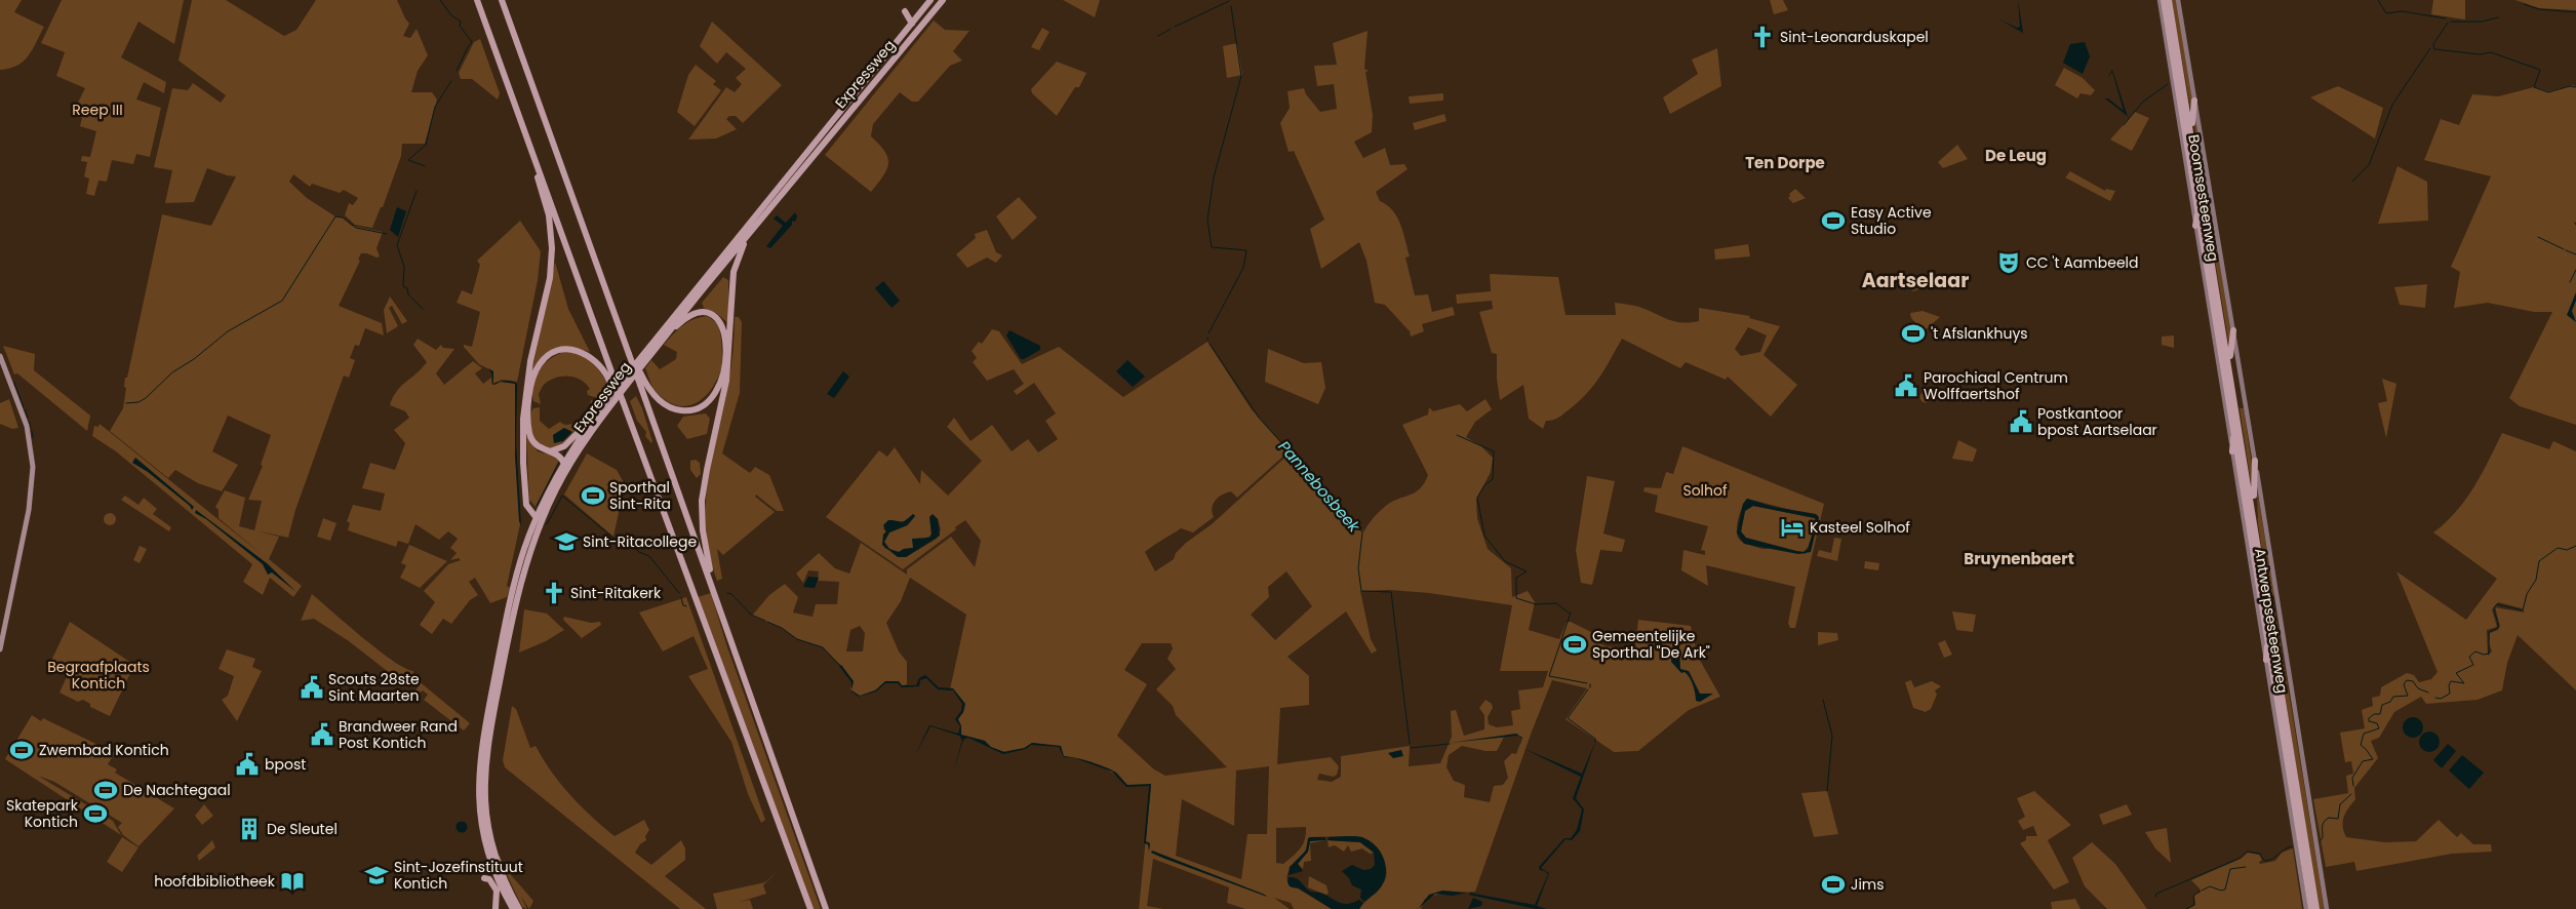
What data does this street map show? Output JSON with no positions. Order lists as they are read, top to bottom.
{
  "streets": {
    "highway": ["Expressweg"],
    "main road": ["Boomsesteenweg", "Antwerpsesteenweg"]
  },
  "crossings": [
    ["Boomsesteenweg", "Antwerpsesteenweg"]
  ],
  "districts": [
    "De Leug",
    "Ten Dorpe",
    "Aartselaar",
    "Bruynenbaert"
  ],
  "water": ["Pannebosbeek"],
  "parks": ["Reep III", "Solhof", "Begraafplaats Kontich"],
  "places": {
    "church": ["Sint-Leonarduskapel", "Sint-Ritakerk"],
    "sports": [
      "Easy Active Studio",
      "'t Afslankhuys",
      "Sporthal Sint-Rita",
      "Gemeentelijke Sporthal \"De Ark\"",
      "Zwembad Kontich",
      "De Nachtegaal",
      "Skatepark Kontich",
      "Jims"
    ],
    "theatre": ["CC 't Aambeeld"],
    "public building": [
      "Parochiaal Centrum Wolffaertshof",
      "Postkantoor bpost Aartselaar",
      "Scouts 28ste Sint Maarten",
      "Brandweer Rand Post Kontich",
      "bpost"
    ],
    "hotel": ["Kasteel Solhof"],
    "school or university": ["Sint-Ritacollege", "Sint-Jozefinstituut Kontich"],
    "building": ["De Sleutel"],
    "library": ["hoofdbibliotheek"]
  }
}
